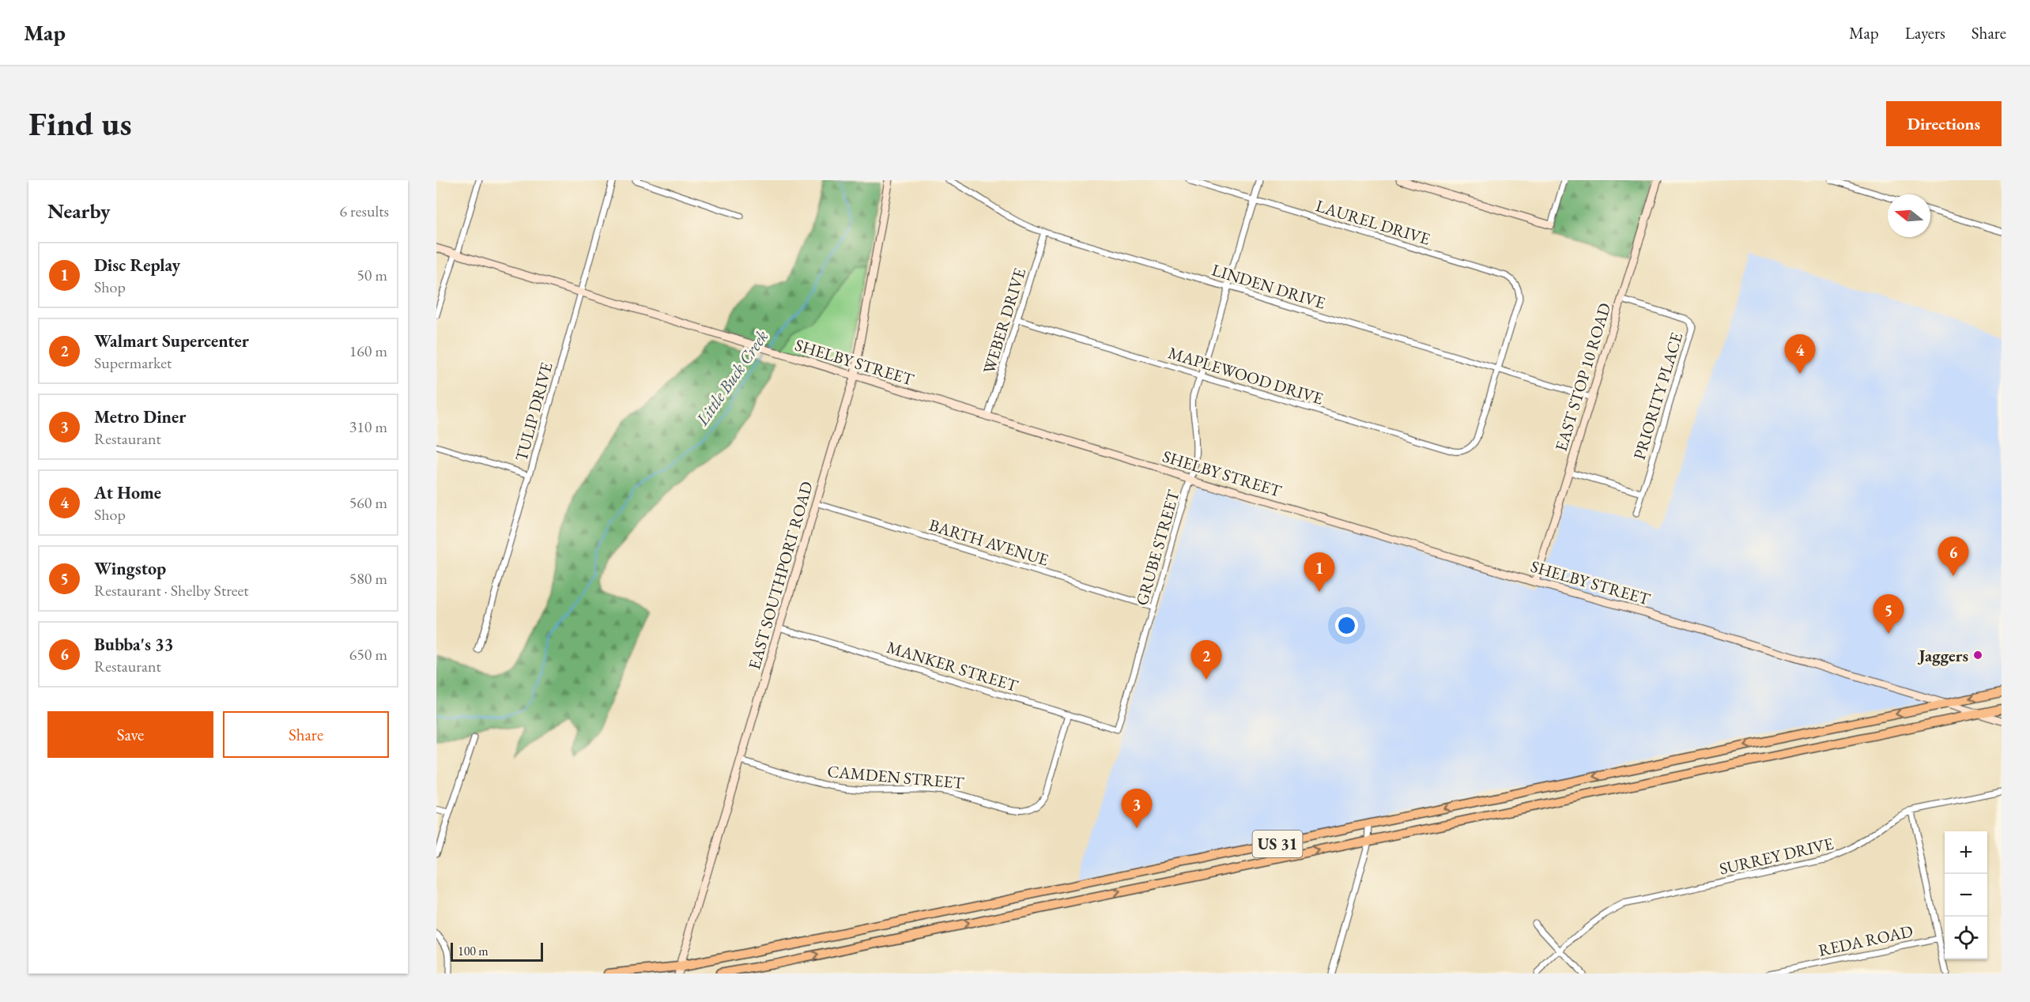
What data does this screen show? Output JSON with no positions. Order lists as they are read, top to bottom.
{
  "streets": {
    "main road": ["US 31"],
    "street": [
      "LAUREL DRIVE",
      "LINDEN DRIVE",
      "WEBER DRIVE",
      "SHELBY STREET",
      "MAPLEWOOD DRIVE",
      "EAST STOP 10 ROAD",
      "PRIORITY PLACE",
      "TULIP DRIVE",
      "BARTH AVENUE",
      "GRUBE STREET",
      "EAST SOUTHPORT ROAD",
      "MANKER STREET",
      "CAMDEN STREET",
      "SURREY DRIVE",
      "REDA ROAD"
    ]
  },
  "crossings": [
    ["LAUREL DRIVE", "LINDEN DRIVE"],
    ["LAUREL DRIVE", "MAPLEWOOD DRIVE"],
    ["LAUREL DRIVE", "GRUBE STREET"],
    ["LINDEN DRIVE", "WEBER DRIVE"],
    ["LINDEN DRIVE", "MAPLEWOOD DRIVE"],
    ["LINDEN DRIVE", "EAST STOP 10 ROAD"],
    ["LINDEN DRIVE", "GRUBE STREET"],
    ["WEBER DRIVE", "SHELBY STREET"],
    ["WEBER DRIVE", "MAPLEWOOD DRIVE"],
    ["SHELBY STREET", "EAST STOP 10 ROAD"],
    ["SHELBY STREET", "TULIP DRIVE"],
    ["SHELBY STREET", "GRUBE STREET"],
    ["SHELBY STREET", "EAST SOUTHPORT ROAD"],
    ["SHELBY STREET", "US 31"],
    ["MAPLEWOOD DRIVE", "GRUBE STREET"],
    ["EAST STOP 10 ROAD", "PRIORITY PLACE"],
    ["BARTH AVENUE", "GRUBE STREET"],
    ["BARTH AVENUE", "EAST SOUTHPORT ROAD"],
    ["GRUBE STREET", "MANKER STREET"],
    ["EAST SOUTHPORT ROAD", "MANKER STREET"],
    ["EAST SOUTHPORT ROAD", "CAMDEN STREET"],
    ["EAST SOUTHPORT ROAD", "US 31"],
    ["MANKER STREET", "CAMDEN STREET"]
  ],
  "water": ["Little Buck Creek"],
  "places": ["Jaggers"],
  "scale_bar": "100 m",
  "north": "left",
  "page": {
    "header": "Map",
    "nav": ["Map", "Layers", "Share"],
    "buttons": [
      "Directions",
      ["Save", "Share"]
    ],
    "title": "Find us",
    "heading": ["Nearby", "6 results"],
    "list": [
      {
        "mark": "1",
        "name": "Disc Replay",
        "note": "Shop",
        "value": "50 m"
      },
      {
        "mark": "2",
        "name": "Walmart Supercenter",
        "note": "Supermarket",
        "value": "160 m"
      },
      {
        "mark": "3",
        "name": "Metro Diner",
        "note": "Restaurant",
        "value": "310 m"
      },
      {
        "mark": "4",
        "name": "At Home",
        "note": "Shop",
        "value": "560 m"
      },
      {
        "mark": "5",
        "name": "Wingstop",
        "note": "Restaurant · Shelby Street",
        "value": "580 m"
      },
      {
        "mark": "6",
        "name": "Bubba's 33",
        "note": "Restaurant",
        "value": "650 m"
      }
    ],
    "pins": [
      "4",
      "6",
      "1",
      "5",
      "2",
      "3"
    ],
    "map_buttons": ["+", "−"],
    "scale": "100 m"
  }
}
